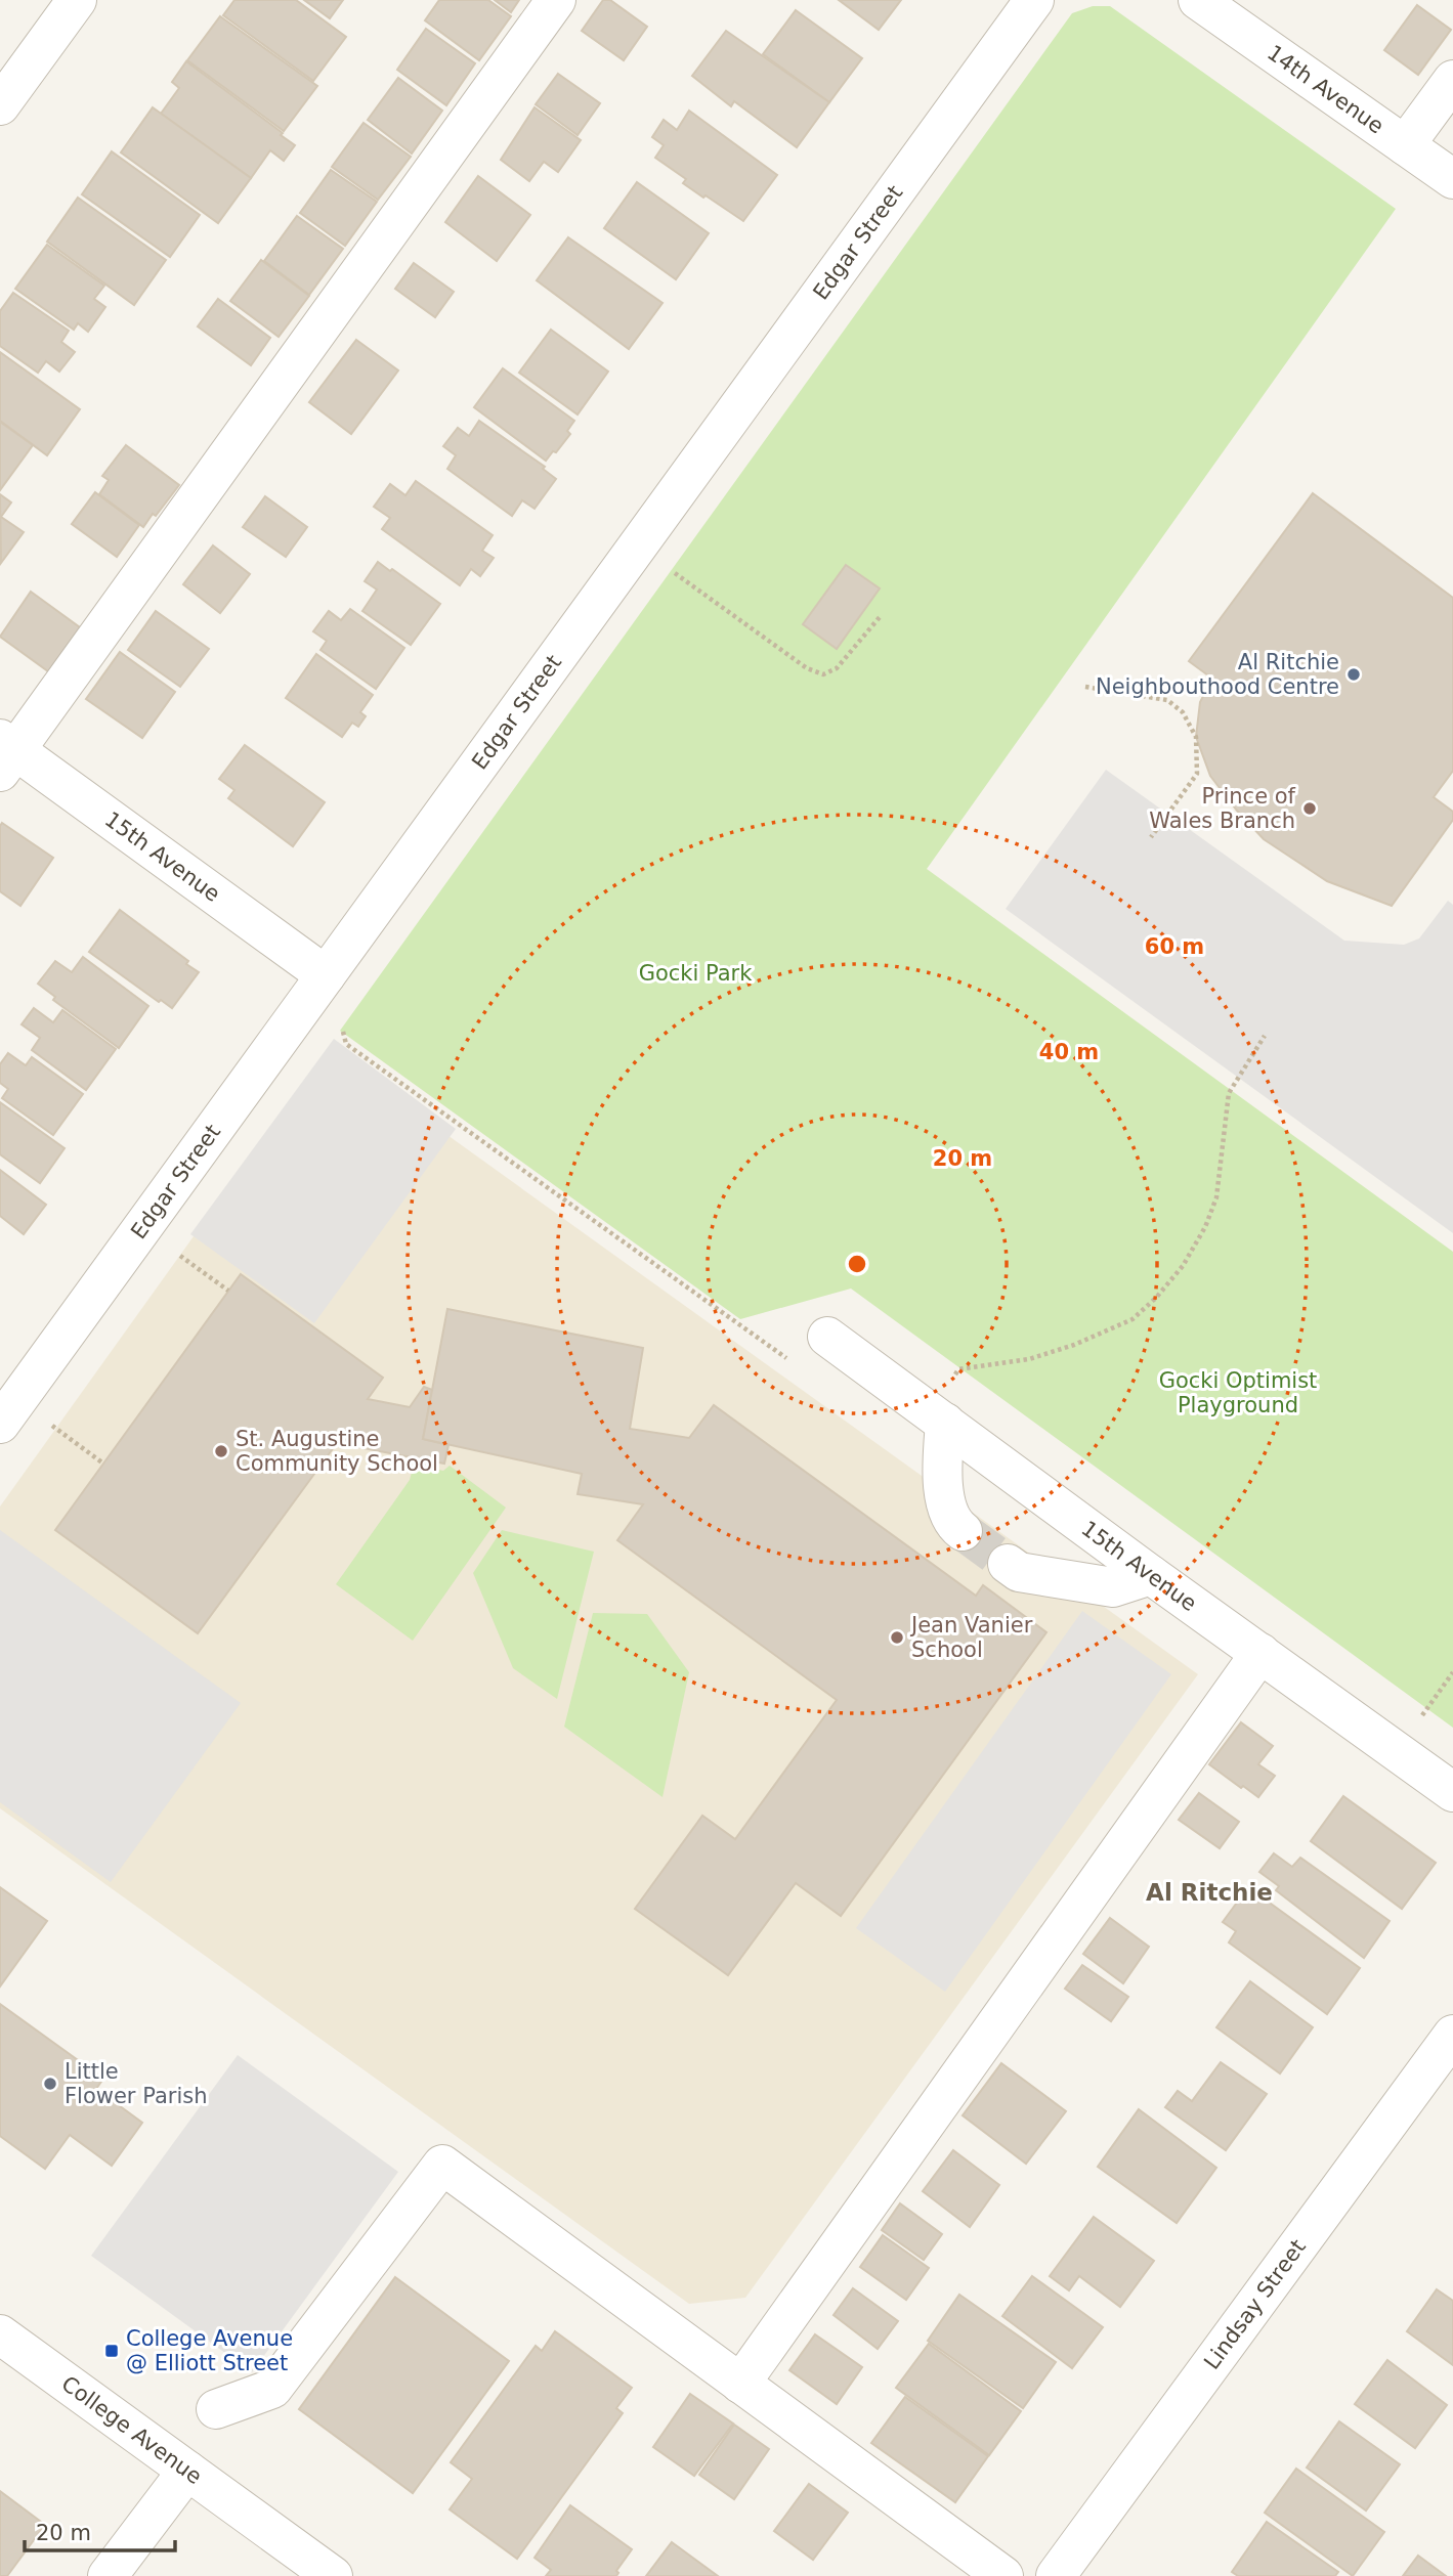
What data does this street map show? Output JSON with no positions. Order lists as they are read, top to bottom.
{
  "streets": {
    "street": [
      "14th Avenue",
      "Edgar Street",
      "15th Avenue",
      "Lindsay Street",
      "College Avenue"
    ]
  },
  "crossings": [
    ["Edgar Street", "15th Avenue"]
  ],
  "districts": ["Al Ritchie"],
  "parks": ["Gocki Park", "Gocki Optimist Playground"],
  "places": {
    "other": [
      "Al Ritchie Neighbouthood Centre",
      "Prince of Wales Branch",
      "St. Augustine Community School",
      "Jean Vanier School",
      "Little Flower Parish"
    ],
    "transit": ["College Avenue @ Elliott Street"]
  },
  "scale_bar": "20 m",
  "rings": ["60 m", "40 m", "20 m"]
}
